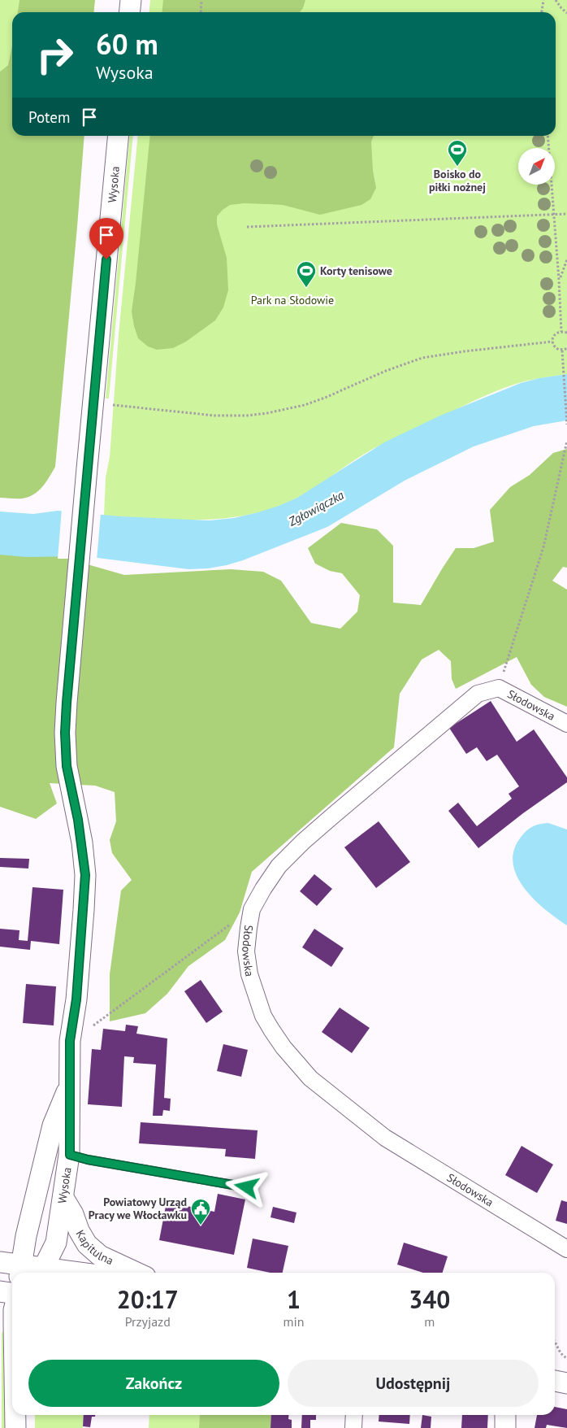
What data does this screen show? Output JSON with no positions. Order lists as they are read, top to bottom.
{
  "streets": {
    "street": ["Wysoka", "Słodowska", "Kapitulna"]
  },
  "crossings": [
    ["Wysoka", "Kapitulna"]
  ],
  "water": ["Zgłowiączka"],
  "parks": ["Park na Słodowie"],
  "places": {
    "sports": ["Boisko do piłki nożnej", "Korty tenisowe"],
    "public building": ["Powiatowy Urząd Pracy we Włocławku"]
  },
  "north": "top right",
  "page": {
    "turn": ["60 m", "Wysoka"],
    "then": "Potem",
    "eta": [
      "20:17",
      "Przyjazd",
      "1",
      "min",
      "340",
      "m"
    ],
    "buttons": ["Zakończ", "Udostępnij"]
  }
}
